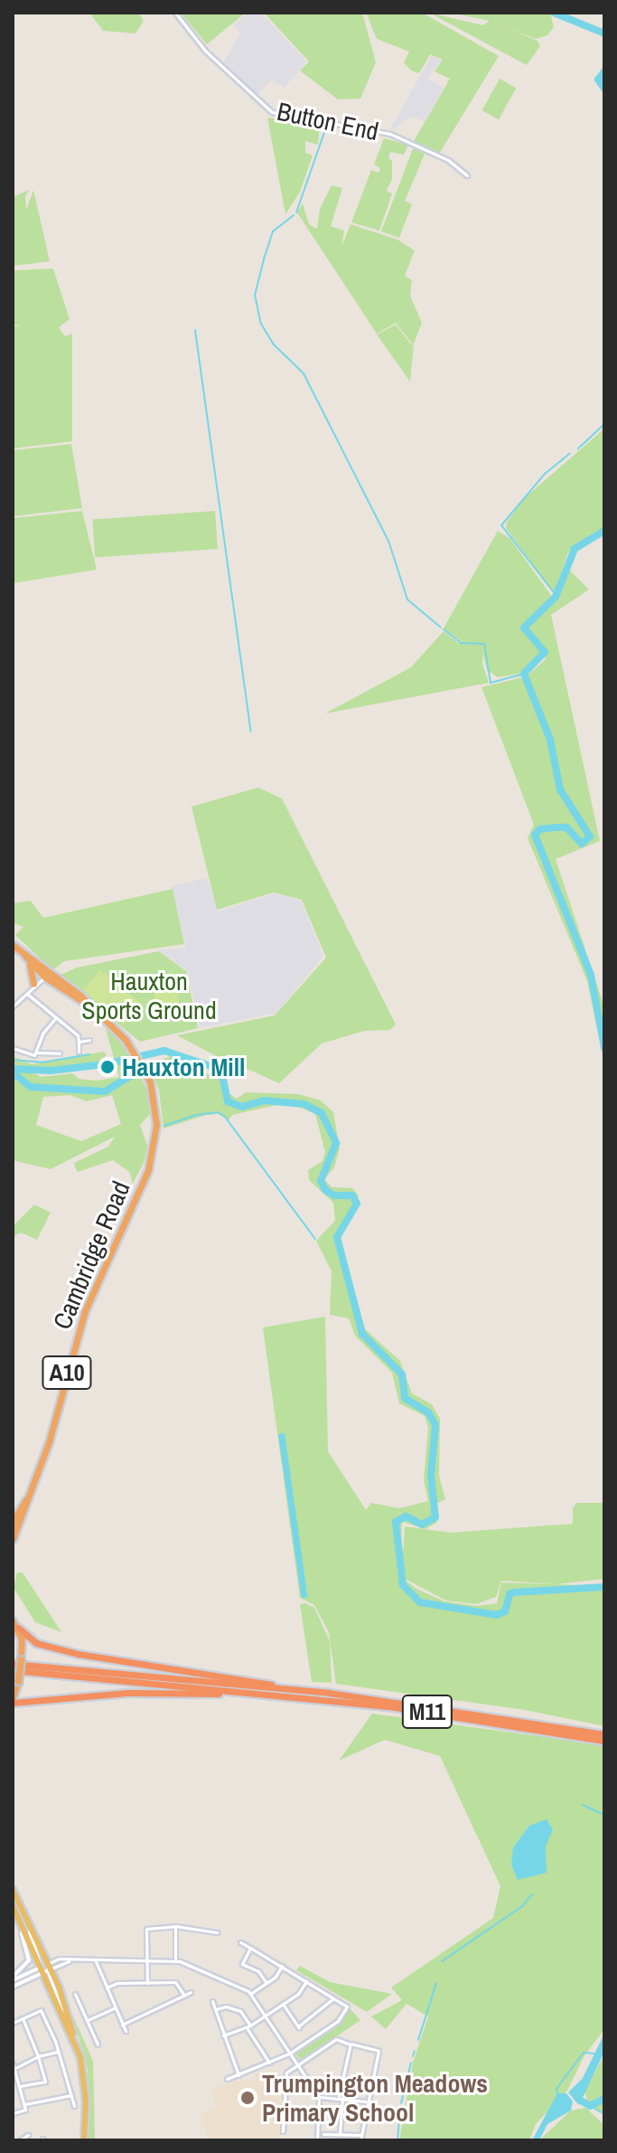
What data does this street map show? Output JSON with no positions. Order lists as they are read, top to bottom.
{
  "streets": {
    "highway": ["Cambridge Road", "A10", "M11"],
    "street": ["Button End"]
  },
  "crossings": [
    ["Cambridge Road", "A10"]
  ],
  "parks": ["Hauxton Sports Ground"],
  "places": ["Hauxton Mill", "Trumpington Meadows Primary School"]
}
